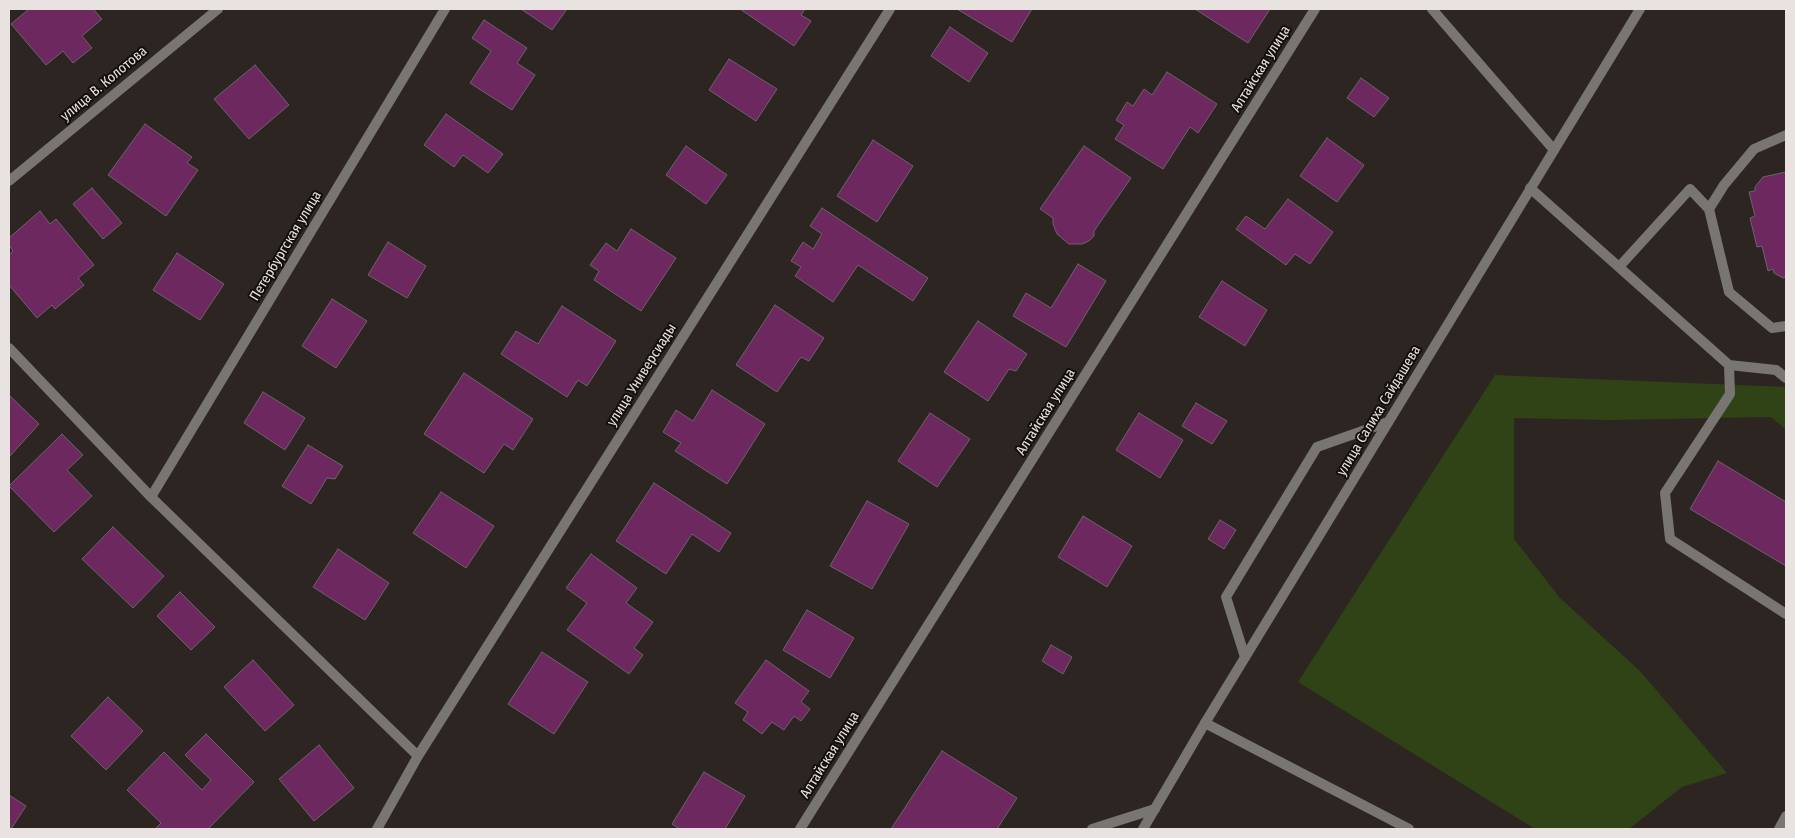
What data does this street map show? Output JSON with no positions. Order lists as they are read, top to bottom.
{
  "streets": {
    "street": [
      "Алтайская улица",
      "улица В. Колотова",
      "Петербургская улица",
      "улица Универсиады",
      "улица Салиха Сайдашева"
    ]
  }
}
